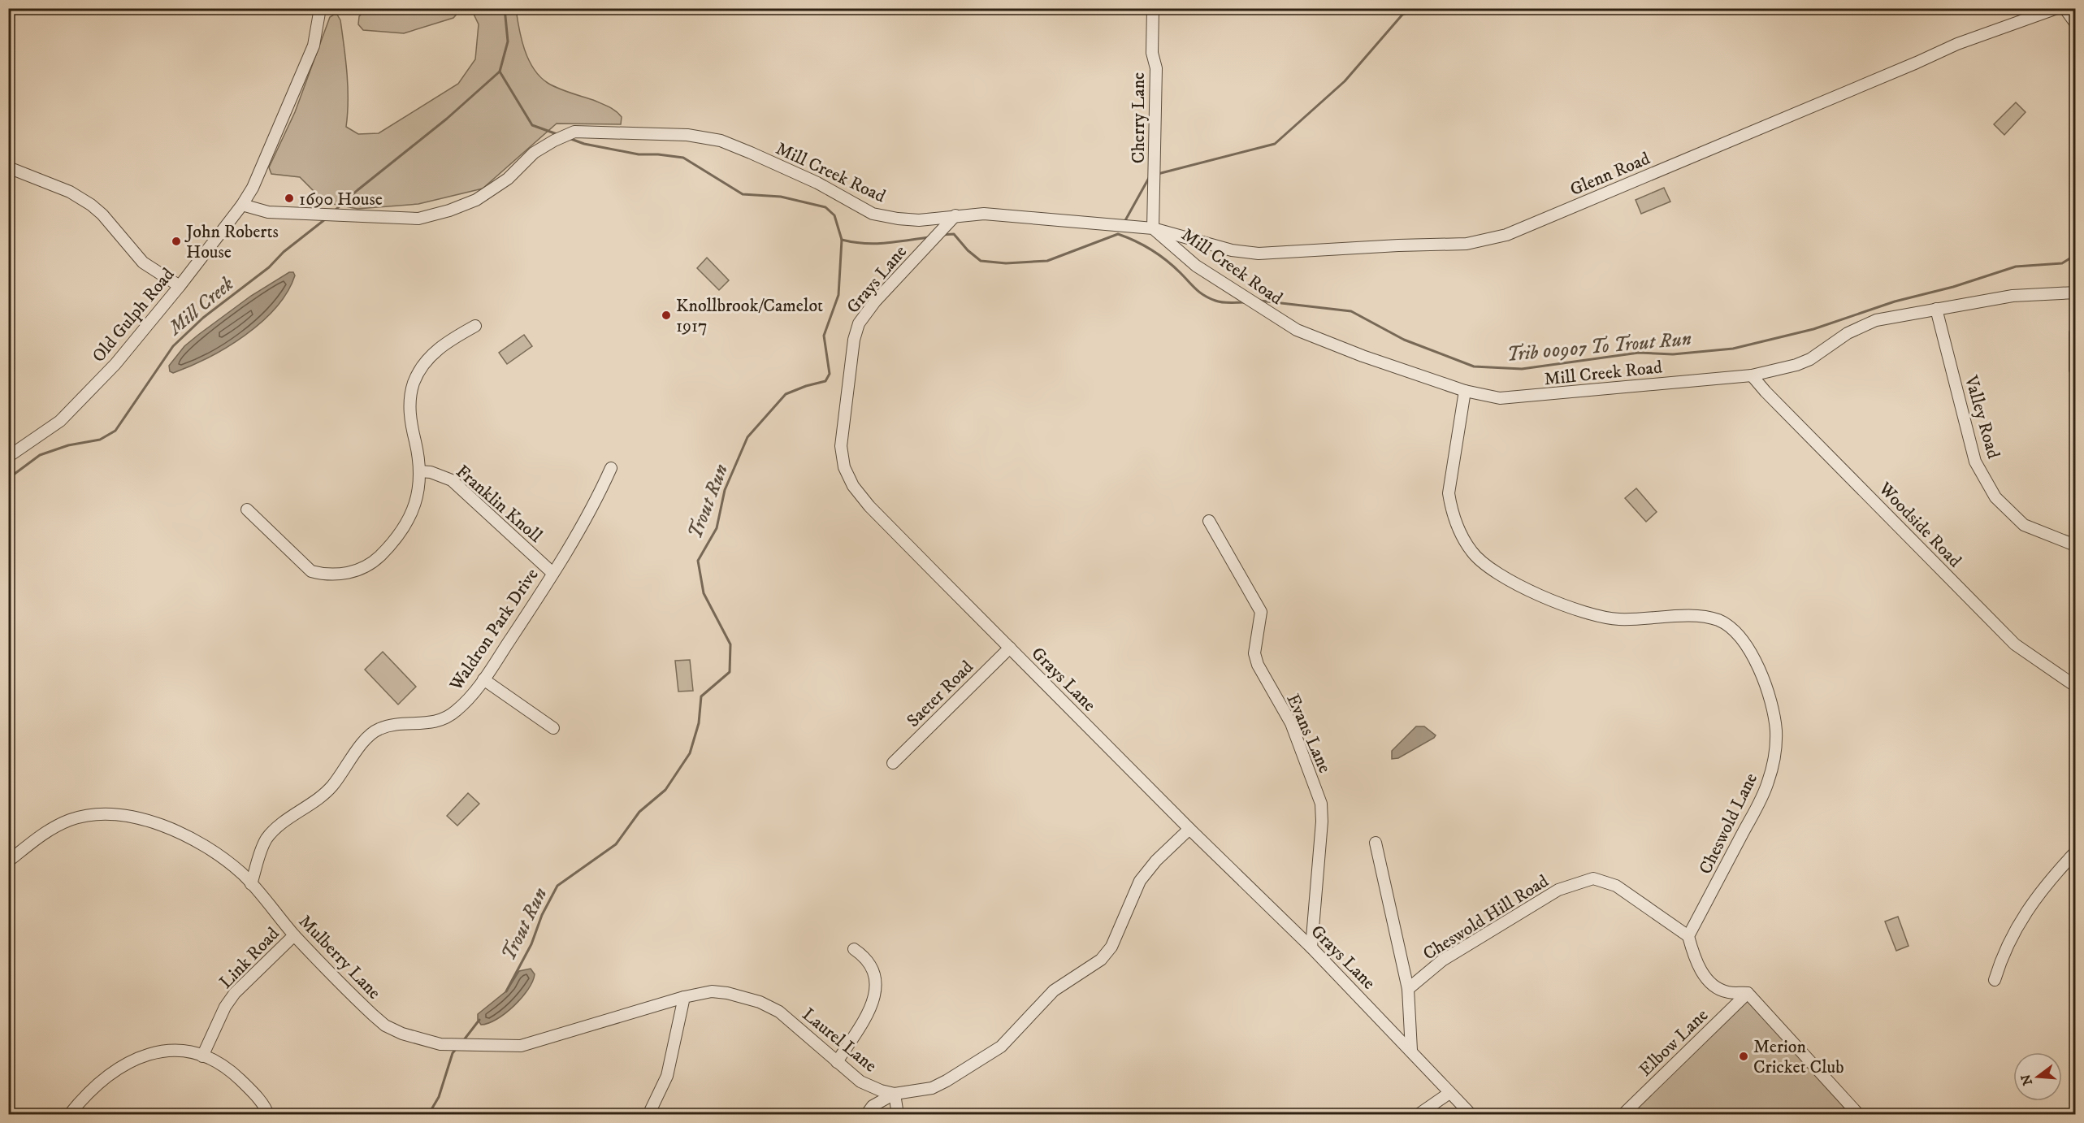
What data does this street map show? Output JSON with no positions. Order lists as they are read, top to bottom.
{
  "streets": {
    "street": [
      "Cherry Lane",
      "Mill Creek Road",
      "Glenn Road",
      "Grays Lane",
      "Old Gulph Road",
      "Valley Road",
      "Franklin Knoll",
      "Woodside Road",
      "Waldron Park Drive",
      "Saeter Road",
      "Evans Lane",
      "Cheswold Lane",
      "Cheswold Hill Road",
      "Mulberry Lane",
      "Link Road",
      "Laurel Lane",
      "Elbow Lane"
    ]
  },
  "crossings": [
    ["Cherry Lane", "Mill Creek Road"],
    ["Cherry Lane", "Glenn Road"],
    ["Mill Creek Road", "Glenn Road"],
    ["Mill Creek Road", "Grays Lane"],
    ["Mill Creek Road", "Old Gulph Road"],
    ["Mill Creek Road", "Valley Road"],
    ["Mill Creek Road", "Woodside Road"],
    ["Mill Creek Road", "Cheswold Lane"],
    ["Grays Lane", "Saeter Road"],
    ["Grays Lane", "Evans Lane"],
    ["Grays Lane", "Laurel Lane"],
    ["Franklin Knoll", "Waldron Park Drive"],
    ["Waldron Park Drive", "Mulberry Lane"],
    ["Cheswold Lane", "Cheswold Hill Road"],
    ["Mulberry Lane", "Link Road"],
    ["Mulberry Lane", "Laurel Lane"]
  ],
  "water": ["Mill Creek", "Trib 00907 To Trout Run", "Trout Run"],
  "places": [
    "1690 House",
    "John Roberts House",
    "Knollbrook/Camelot 1917",
    "Merion Cricket Club"
  ],
  "north": "left"
}
